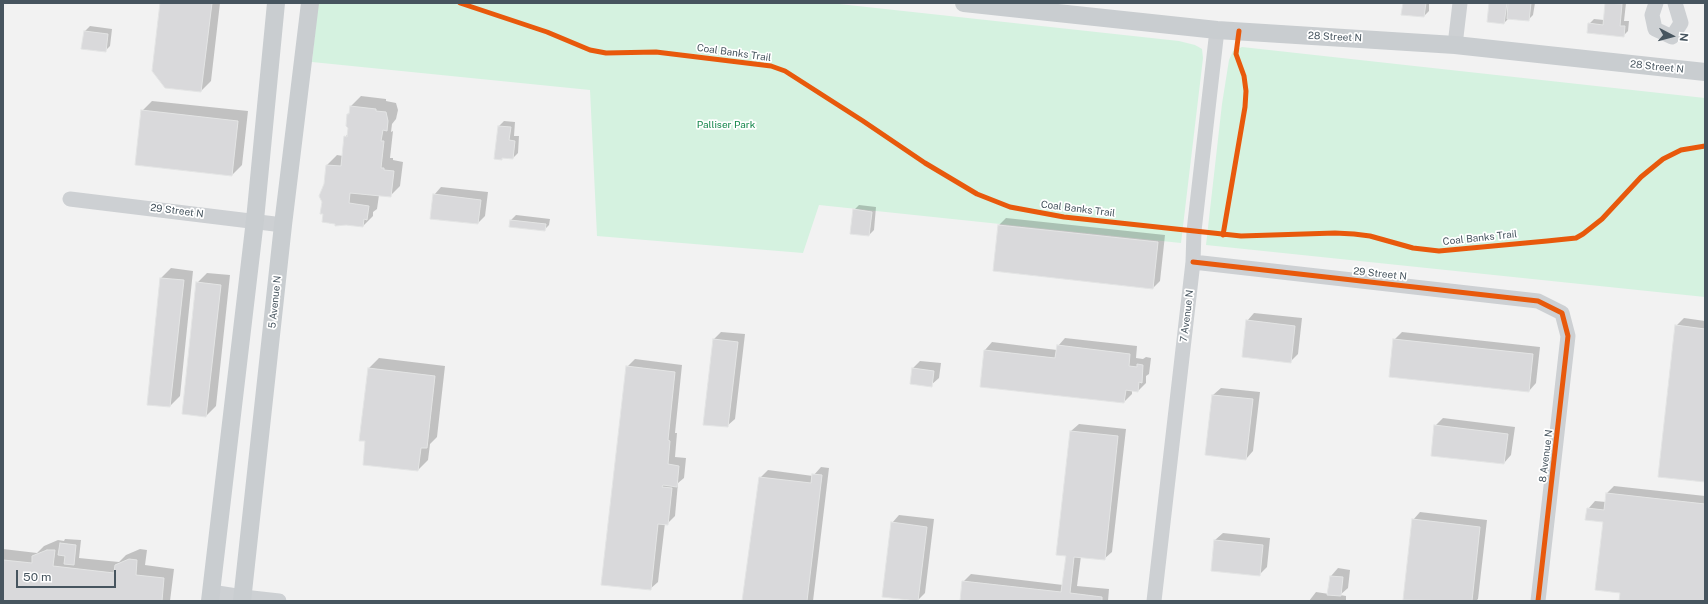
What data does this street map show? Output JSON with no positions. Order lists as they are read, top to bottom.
{
  "streets": {
    "main road": ["28 Street N", "5 Avenue N"],
    "street": ["29 Street N", "7 Avenue N", "8 Avenue N"],
    "cycle path": ["Coal Banks Trail"]
  },
  "crossings": [
    ["28 Street N", "7 Avenue N"],
    ["29 Street N", "5 Avenue N"],
    ["29 Street N", "7 Avenue N"],
    ["29 Street N", "8 Avenue N"]
  ],
  "parks": ["Palliser Park"],
  "scale_bar": "50 m",
  "north": "right"
}
